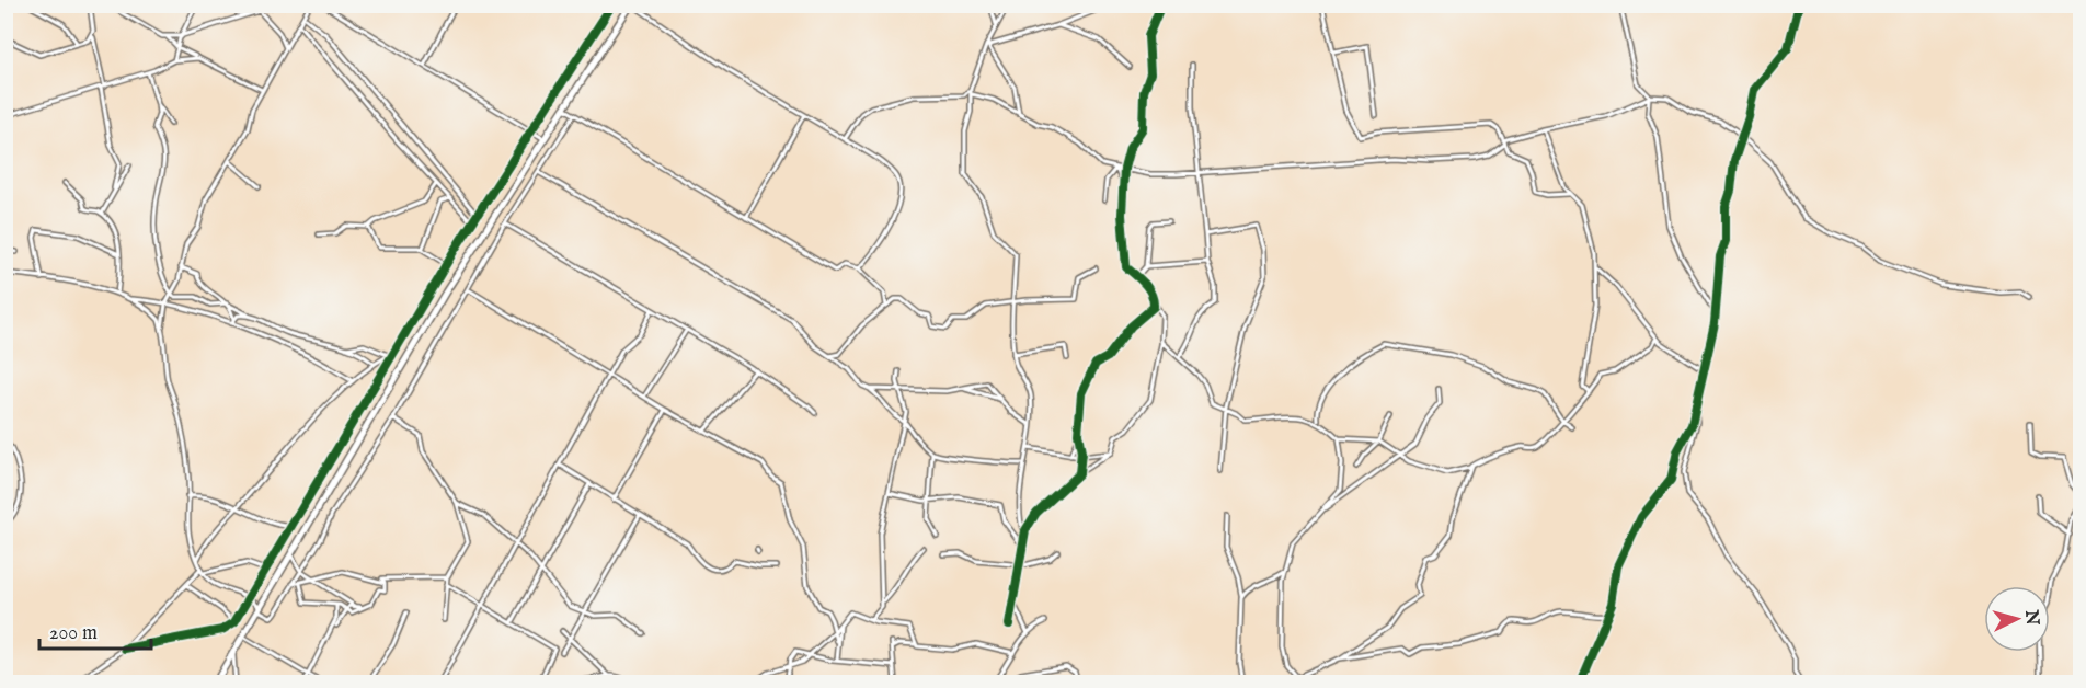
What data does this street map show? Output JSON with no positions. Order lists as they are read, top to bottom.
{
  "scale_bar": "200 m",
  "north": "right"
}
